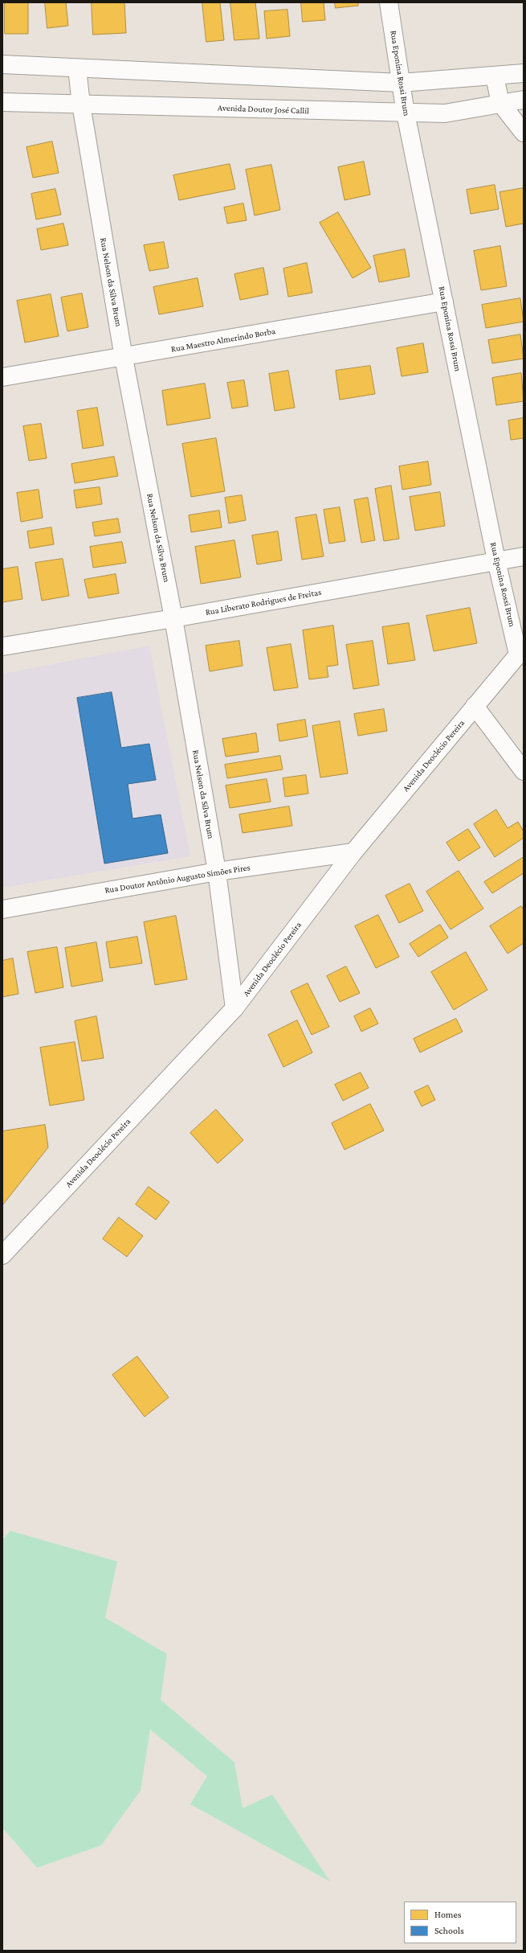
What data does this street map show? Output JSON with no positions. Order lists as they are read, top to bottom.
{
  "streets": {
    "street": [
      "Rua Eponina Rossi Brum",
      "Avenida Doutor José Callil",
      "Rua Nelson da Silva Brum",
      "Rua Maestro Almerindo Borba",
      "Rua Liberato Rodrigues de Freitas",
      "Avenida Deoclécio Pereira",
      "Rua Doutor Antônio Augusto Simões Pires"
    ]
  },
  "crossings": [
    ["Rua Eponina Rossi Brum", "Avenida Doutor José Callil"],
    ["Rua Eponina Rossi Brum", "Rua Maestro Almerindo Borba"],
    ["Rua Eponina Rossi Brum", "Rua Liberato Rodrigues de Freitas"],
    ["Rua Eponina Rossi Brum", "Avenida Deoclécio Pereira"],
    ["Avenida Doutor José Callil", "Rua Nelson da Silva Brum"],
    ["Rua Nelson da Silva Brum", "Rua Maestro Almerindo Borba"],
    ["Rua Nelson da Silva Brum", "Rua Liberato Rodrigues de Freitas"],
    ["Rua Nelson da Silva Brum", "Avenida Deoclécio Pereira"],
    ["Rua Nelson da Silva Brum", "Rua Doutor Antônio Augusto Simões Pires"],
    ["Avenida Deoclécio Pereira", "Rua Doutor Antônio Augusto Simões Pires"]
  ],
  "legend": ["Homes", "Schools"]
}
